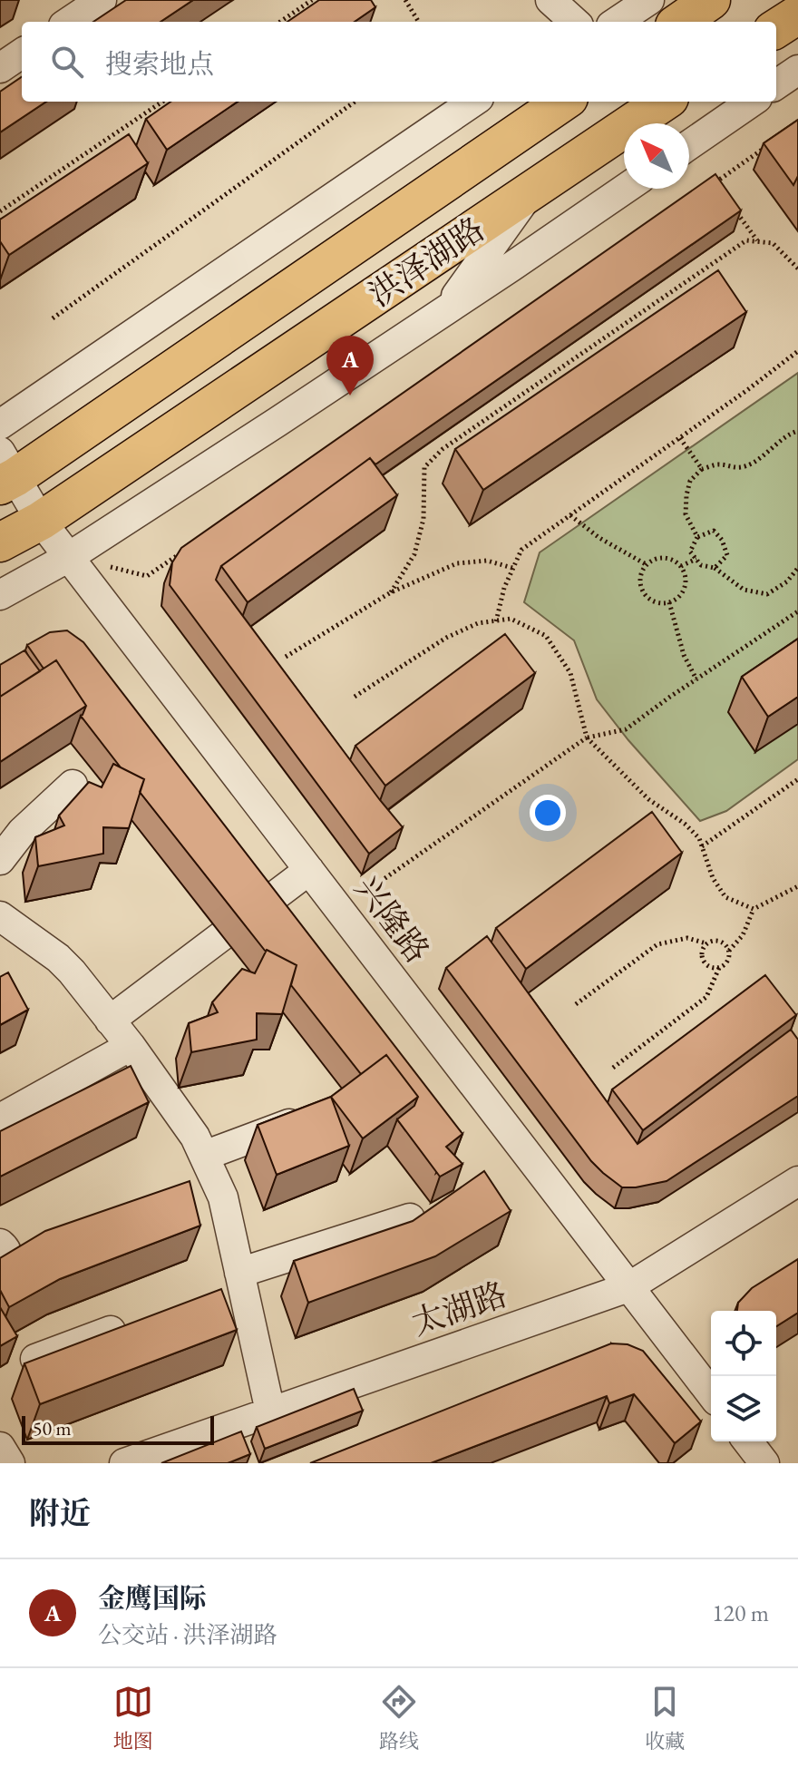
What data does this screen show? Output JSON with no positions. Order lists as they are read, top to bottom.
{
  "streets": {
    "main road": ["洪泽湖路"],
    "street": ["兴隆路", "太湖路"]
  },
  "crossings": [
    ["洪泽湖路", "兴隆路"],
    ["兴隆路", "太湖路"]
  ],
  "scale_bar": "50 m",
  "north": "top left",
  "page": {
    "search": "搜索地点",
    "pins": "A",
    "scale": "50 m",
    "heading": "附近",
    "list": [
      {
        "mark": "A",
        "name": "金鹰国际",
        "note": "公交站 · 洪泽湖路",
        "value": "120 m"
      }
    ],
    "nav": ["地图", "路线", "收藏"]
  }
}
